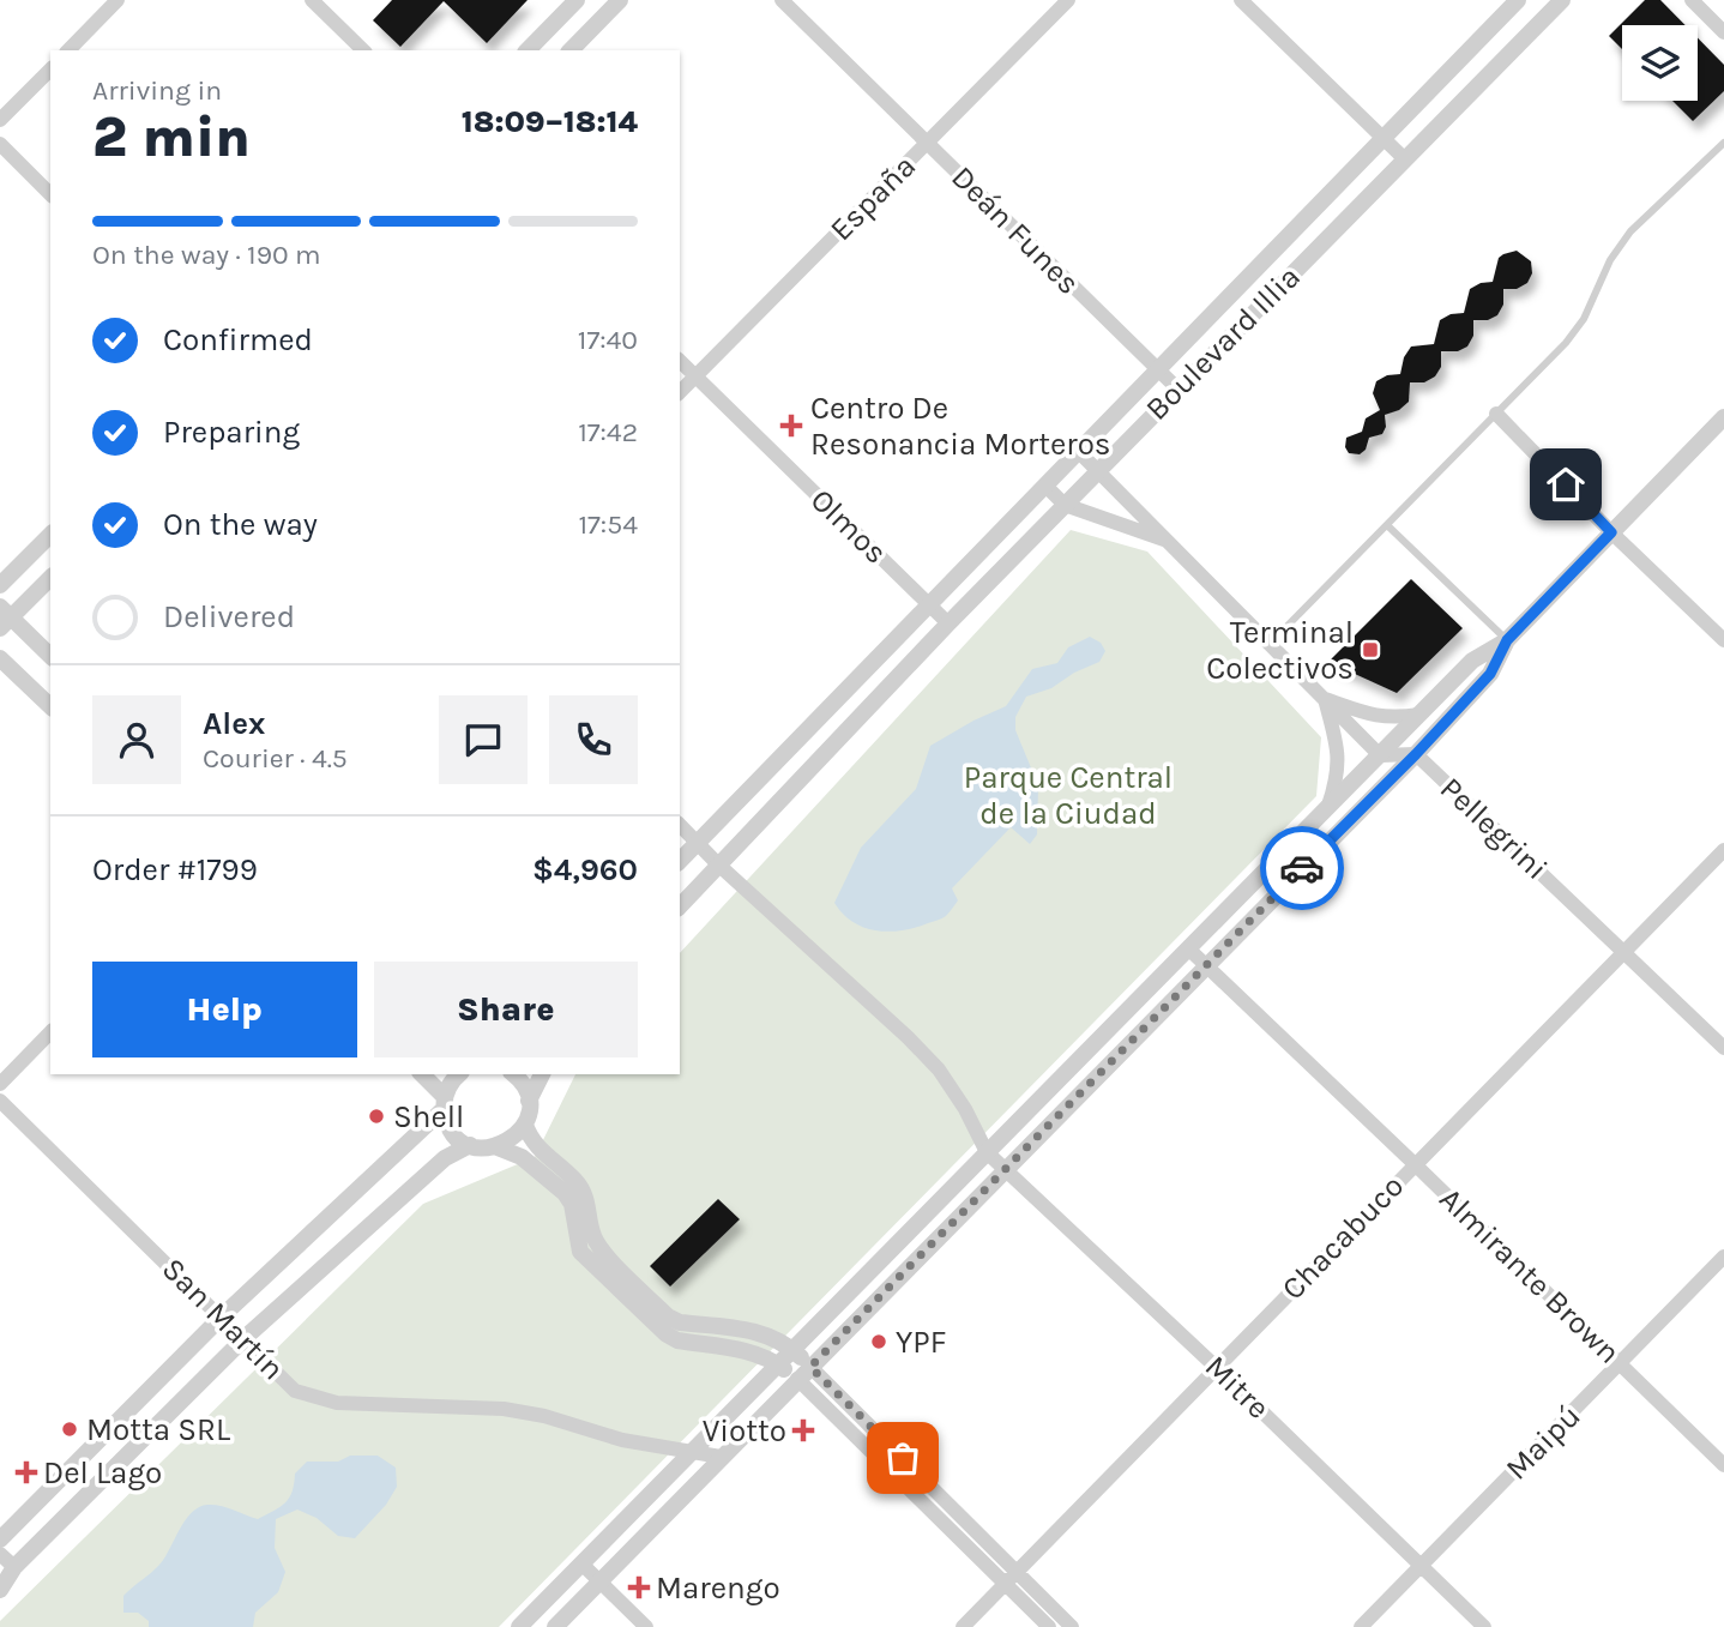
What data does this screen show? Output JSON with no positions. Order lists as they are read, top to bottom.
{
  "streets": {
    "street": [
      "España",
      "Deán Funes",
      "Boulevard Illia",
      "Olmos",
      "Pellegrini",
      "Chacabuco",
      "Almirante Brown",
      "San Martín",
      "Mitre",
      "Maipú"
    ]
  },
  "crossings": [
    ["España", "Deán Funes"],
    ["España", "Olmos"],
    ["Deán Funes", "Boulevard Illia"],
    ["Boulevard Illia", "Olmos"],
    ["Boulevard Illia", "Mitre"],
    ["Pellegrini", "Chacabuco"],
    ["Chacabuco", "Almirante Brown"],
    ["Chacabuco", "Mitre"],
    ["Almirante Brown", "Maipú"],
    ["Mitre", "Maipú"]
  ],
  "parks": ["Parque Central de la Ciudad"],
  "places": {
    "health": [
      "Centro De Resonancia Morteros",
      "Viotto",
      "Del Lago",
      "Marengo"
    ],
    "transit": ["Terminal Colectivos"],
    "other": ["Shell", "YPF", "Motta SRL"]
  },
  "page": {
    "heading": ["2 min", "Arriving in", "18:09–18:14"],
    "panel": [
      "Alex",
      "Courier · 4.5",
      "Order #1799",
      "$4,960"
    ],
    "bar": "On the way · 190 m",
    "list": [
      ["Confirmed", "17:40"],
      ["Preparing", "17:42"],
      ["On the way", "17:54"],
      "Delivered"
    ],
    "buttons": ["Help", "Share"]
  }
}
